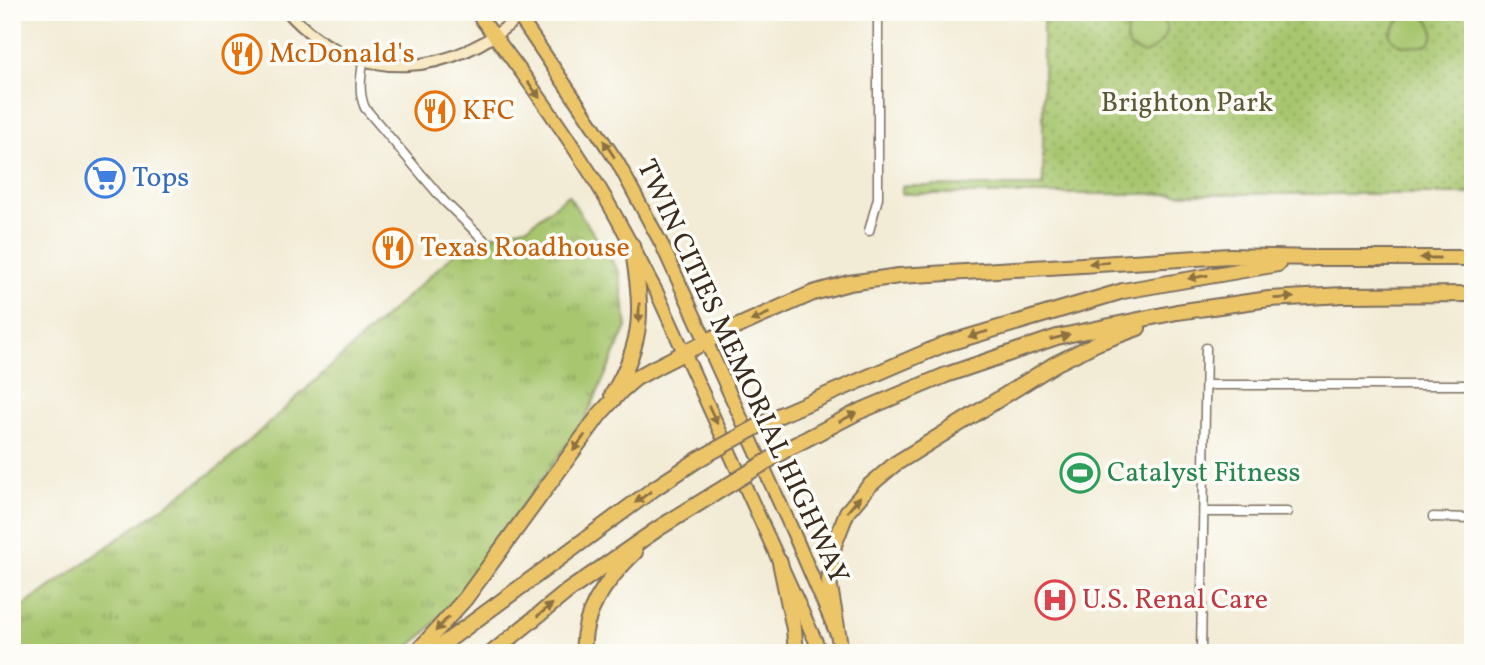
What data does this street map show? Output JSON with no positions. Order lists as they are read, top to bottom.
{
  "streets": {
    "main road": ["TWIN CITIES MEMORIAL HIGHWAY"]
  },
  "parks": ["Brighton Park"],
  "places": {
    "restaurant": ["McDonald's", "KFC", "Texas Roadhouse"],
    "supermarket": ["Tops"],
    "sports": ["Catalyst Fitness"],
    "hospital": ["U.S. Renal Care"]
  }
}
